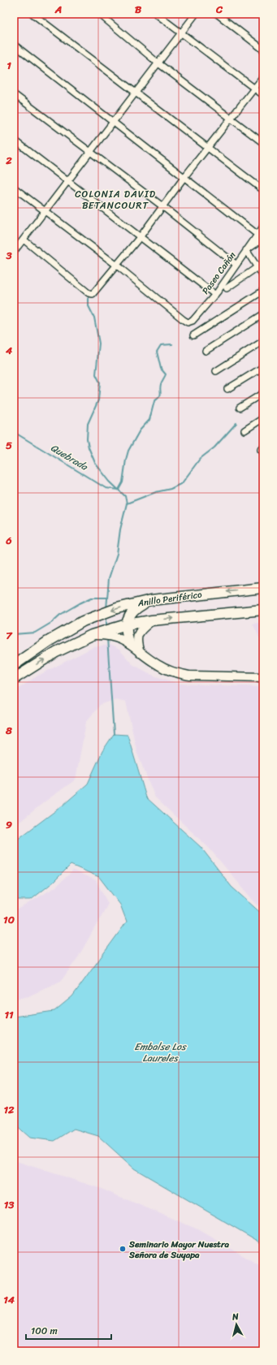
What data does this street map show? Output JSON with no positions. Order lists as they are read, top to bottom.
{
  "streets": {
    "highway": ["Anillo Periférico"],
    "street": ["Paseo Cañón"]
  },
  "districts": ["COLONIA DAVID BETANCOURT"],
  "water": ["Quebrada", "Embalse Los Laureles"],
  "places": ["Seminario Mayor Nuestra Señora de Suyapa"],
  "scale_bar": "100 m",
  "north": "top",
  "grid": {
    "columns": ["A", "B", "C"],
    "rows": [
      "1",
      "2",
      "3",
      "4",
      "5",
      "6",
      "7",
      "8",
      "9",
      "10",
      "11",
      "12",
      "13",
      "14"
    ]
  }
}
